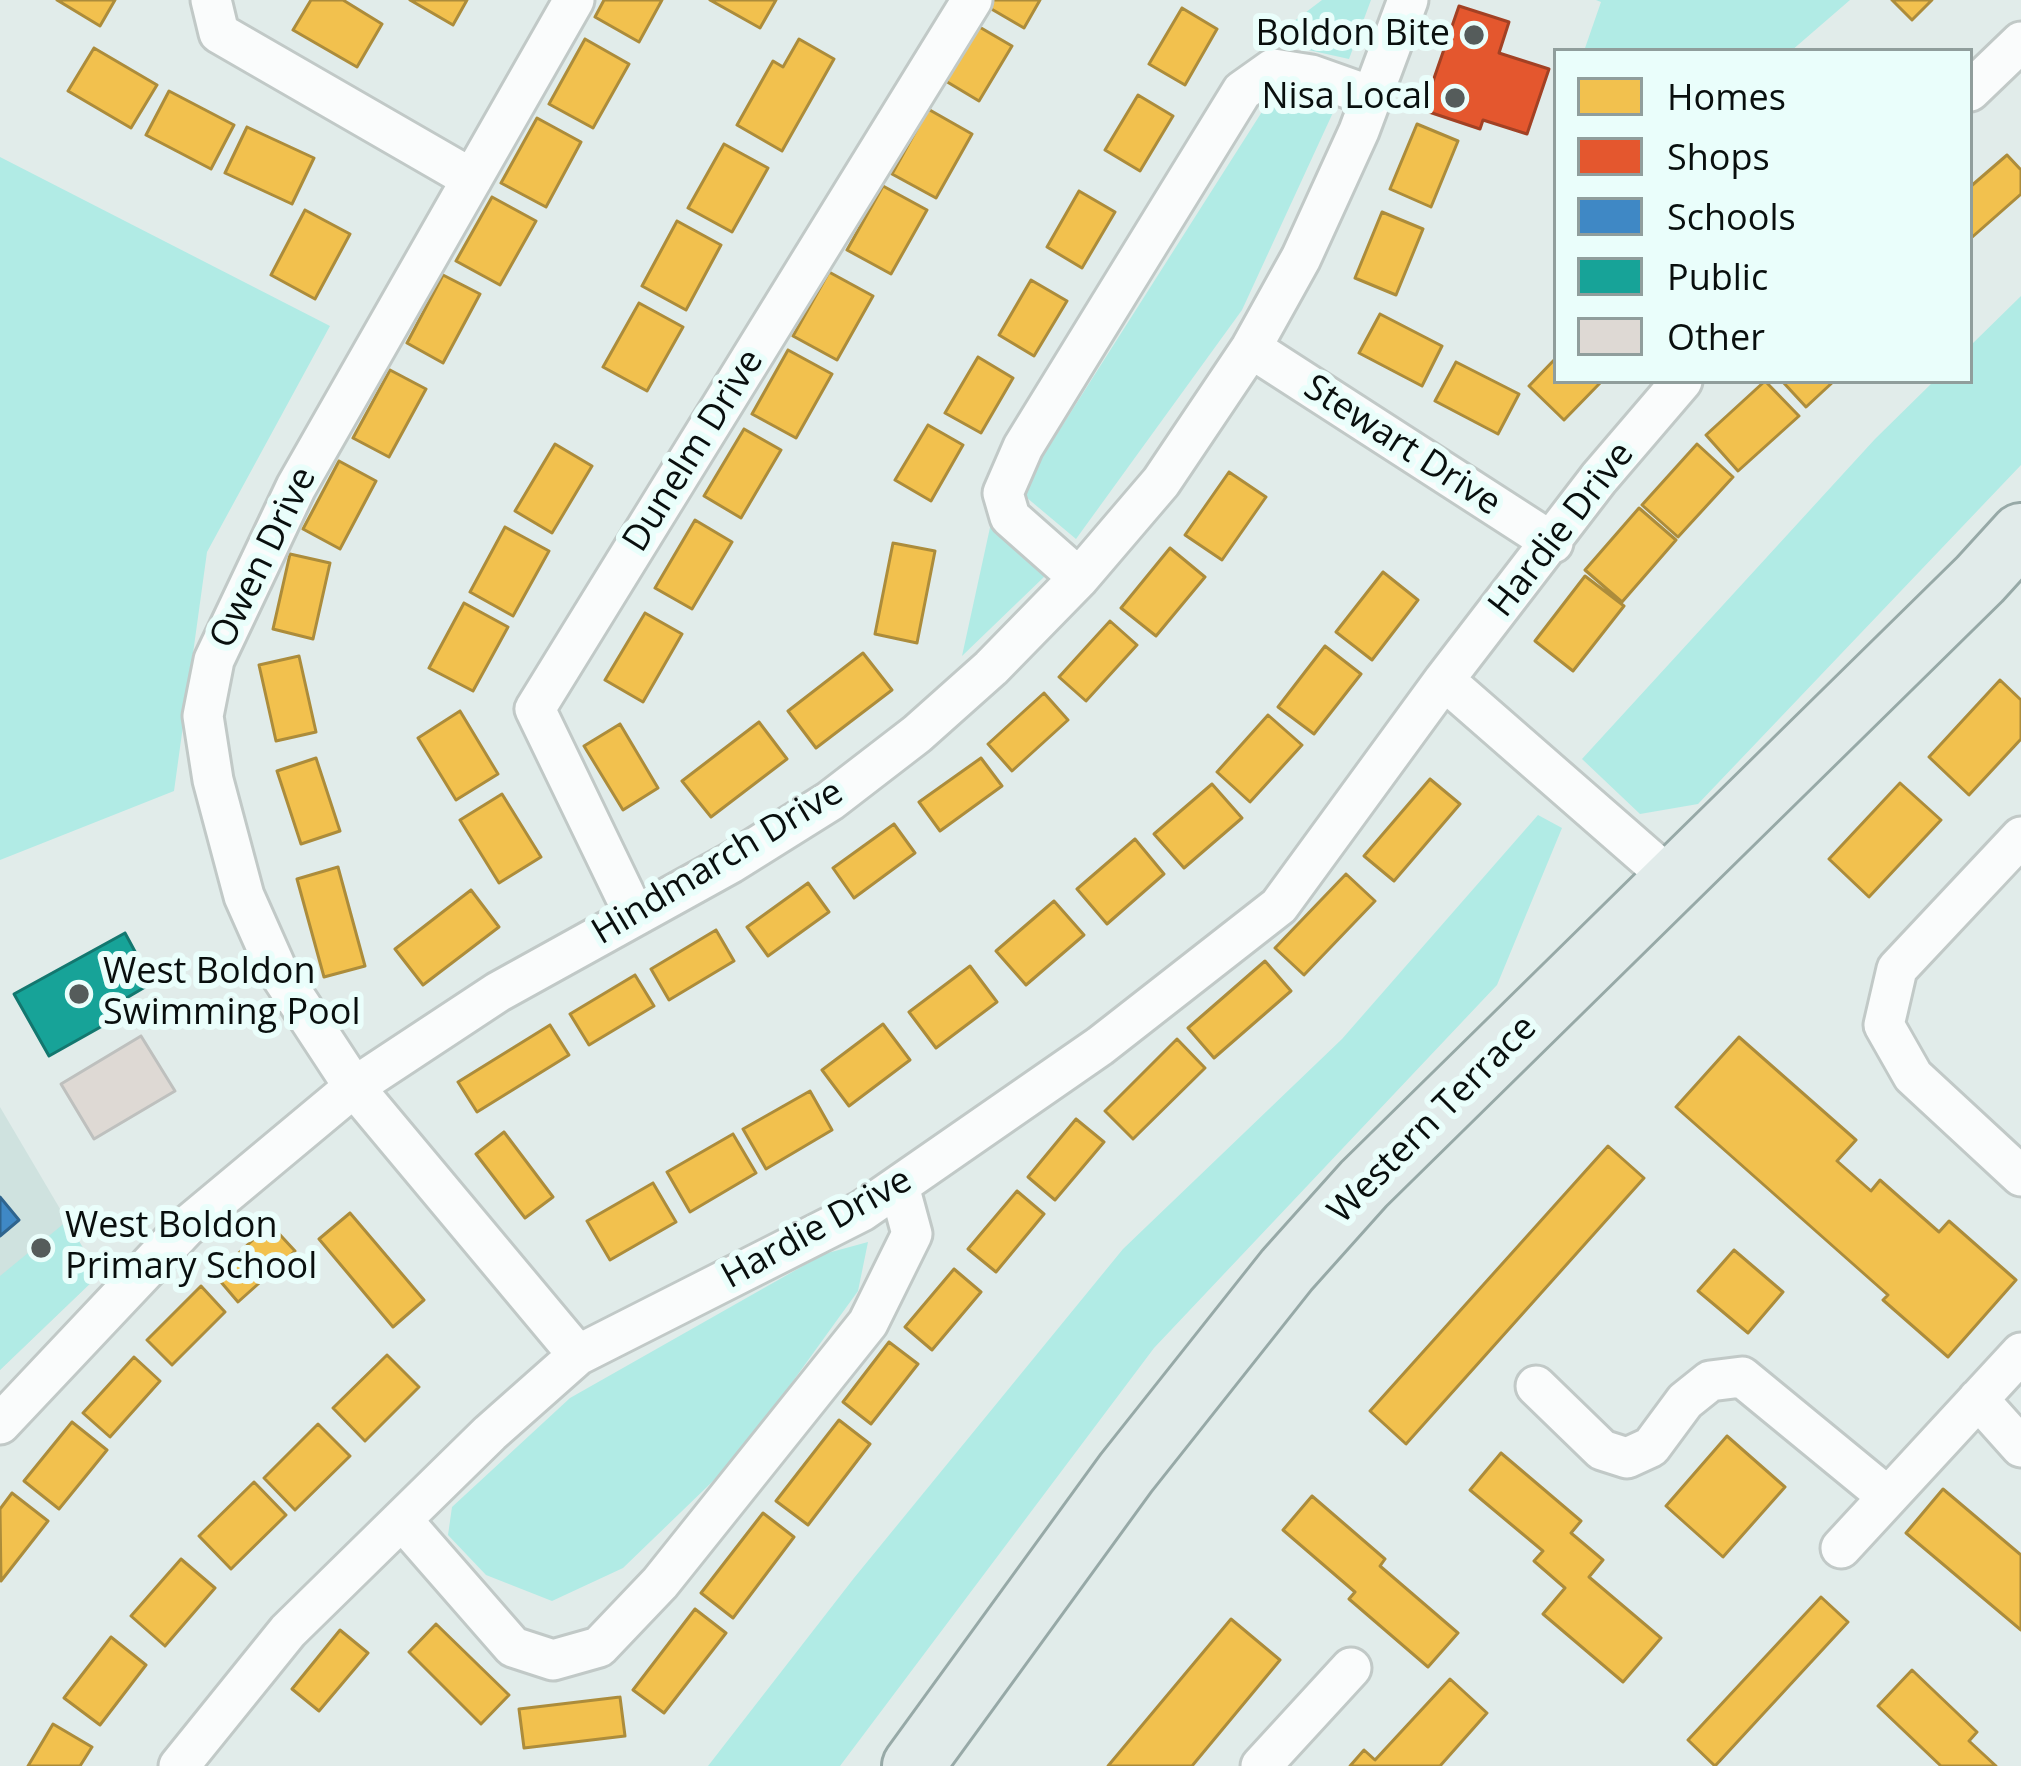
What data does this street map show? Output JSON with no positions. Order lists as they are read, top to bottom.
{
  "streets": {
    "main road": ["Western Terrace"],
    "street": [
      "Stewart Drive",
      "Dunelm Drive",
      "Hardie Drive",
      "Owen Drive",
      "Hindmarch Drive"
    ]
  },
  "crossings": [
    ["Stewart Drive", "Hardie Drive"],
    ["Stewart Drive", "Hindmarch Drive"],
    ["Dunelm Drive", "Hindmarch Drive"],
    ["Hardie Drive", "Owen Drive"],
    ["Owen Drive", "Hindmarch Drive"]
  ],
  "places": [
    "Boldon Bite",
    "Nisa Local",
    "West Boldon Swimming Pool",
    "West Boldon Primary School"
  ],
  "legend": [
    "Homes",
    "Shops",
    "Schools",
    "Public",
    "Other"
  ]
}
